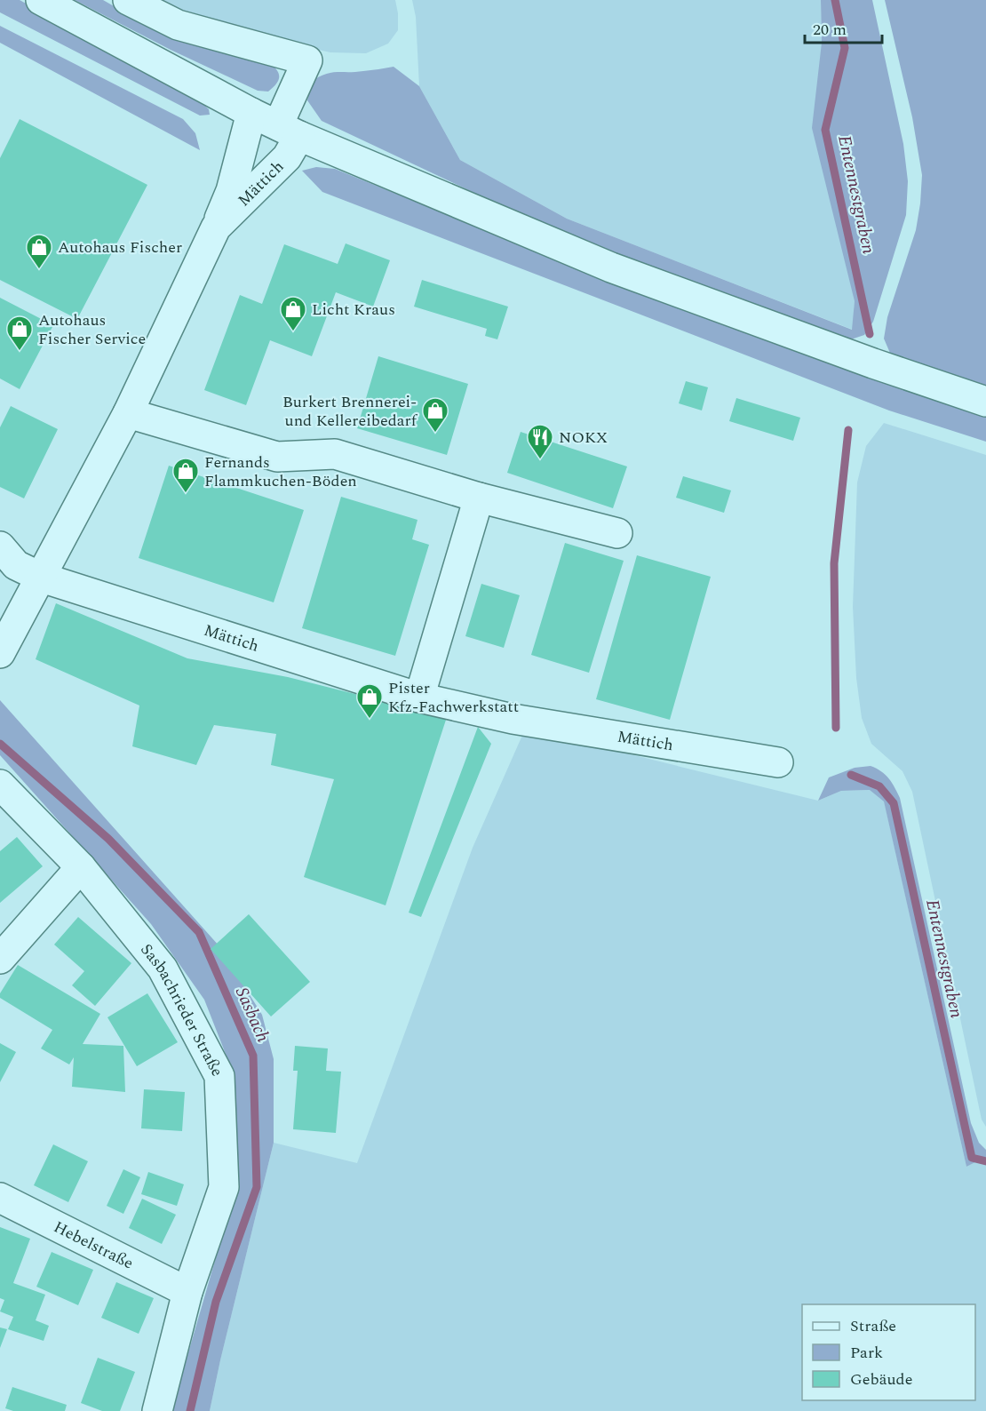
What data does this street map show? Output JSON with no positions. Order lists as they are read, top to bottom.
{
  "streets": {
    "street": ["Mättich", "Sasbachrieder Straße", "Hebelstraße"]
  },
  "crossings": [
    ["Sasbachrieder Straße", "Hebelstraße"]
  ],
  "water": ["Entennestgraben", "Sasbach"],
  "places": {
    "shop": [
      "Autohaus Fischer",
      "Licht Kraus",
      "Autohaus Fischer Service",
      "Burkert Brennerei- und Kellereibedarf",
      "Fernands Flammkuchen-Böden",
      "Pister Kfz-Fachwerkstatt"
    ],
    "restaurant": ["NOKX"]
  },
  "legend": ["Straße", "Park", "Gebäude"],
  "scale_bar": "20 m"
}
